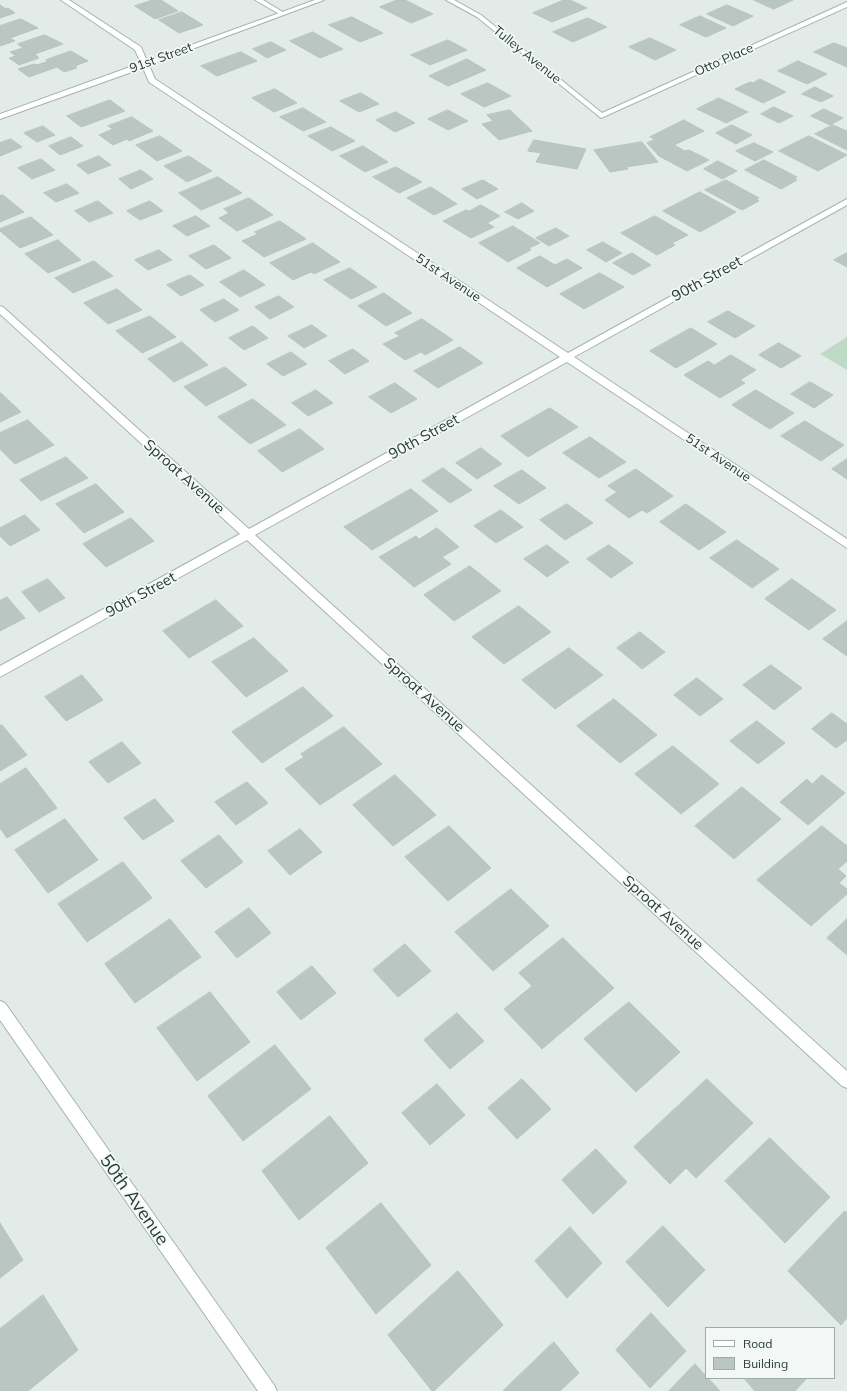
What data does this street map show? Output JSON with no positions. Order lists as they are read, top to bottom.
{
  "streets": {
    "street": [
      "Tulley Avenue",
      "91st Street",
      "Otto Place",
      "51st Avenue",
      "90th Street",
      "Sproat Avenue",
      "50th Avenue"
    ]
  },
  "crossings": [
    ["Tulley Avenue", "Otto Place"],
    ["91st Street", "51st Avenue"],
    ["51st Avenue", "90th Street"],
    ["90th Street", "Sproat Avenue"]
  ],
  "legend": ["Road", "Building"]
}
